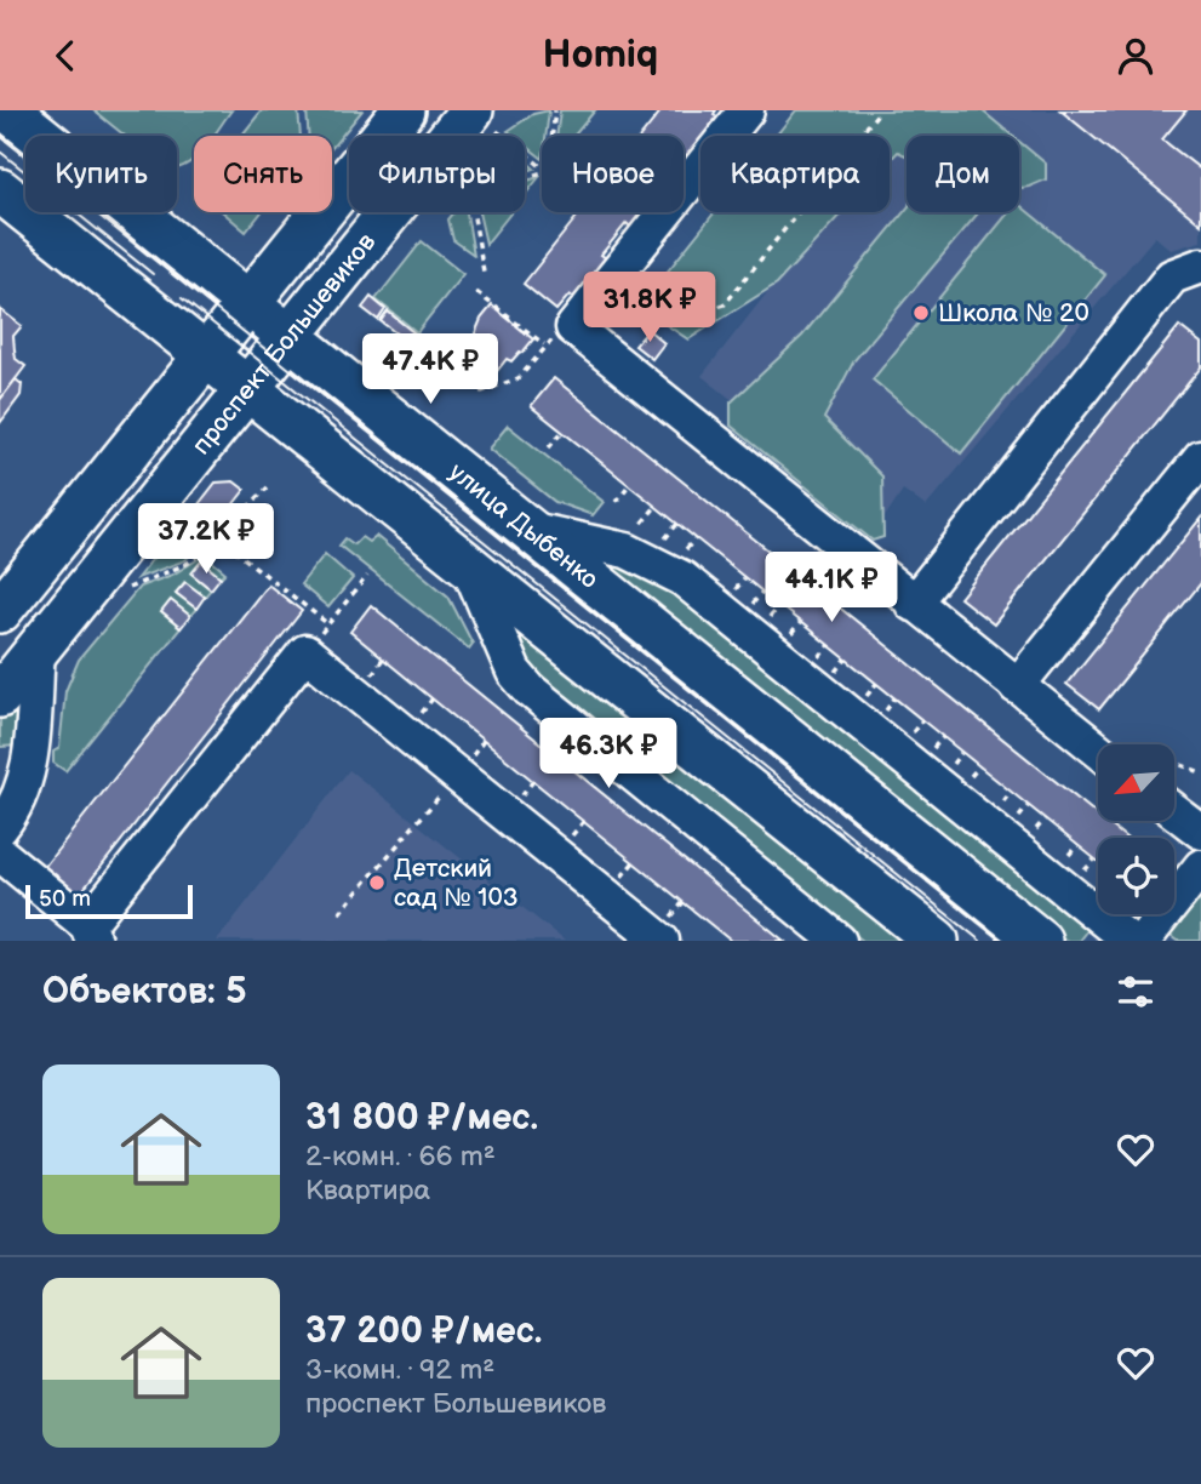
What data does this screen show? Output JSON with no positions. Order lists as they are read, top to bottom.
{
  "streets": {
    "main road": ["проспект Большевиков", "улица Дыбенко"]
  },
  "crossings": [
    ["проспект Большевиков", "улица Дыбенко"]
  ],
  "places": ["Школа № 20", "Детский сад № 103"],
  "scale_bar": "50 m",
  "north": "bottom left",
  "page": {
    "header": "Homiq",
    "chip": [
      "Купить",
      "Снять",
      "Фильтры",
      "Новое",
      "Квартира",
      "Дом"
    ],
    "price": [
      "31.8K ₽",
      "47.4K ₽",
      "37.2K ₽",
      "44.1K ₽",
      "46.3K ₽"
    ],
    "scale": "50 m",
    "heading": "Объектов: 5",
    "list": [
      {
        "name": "31 800 ₽/мес.",
        "note": "2-комн. · 66 m² · Квартира"
      },
      {
        "name": "37 200 ₽/мес.",
        "note": "3-комн. · 92 m² · проспект Большевиков"
      }
    ]
  }
}
